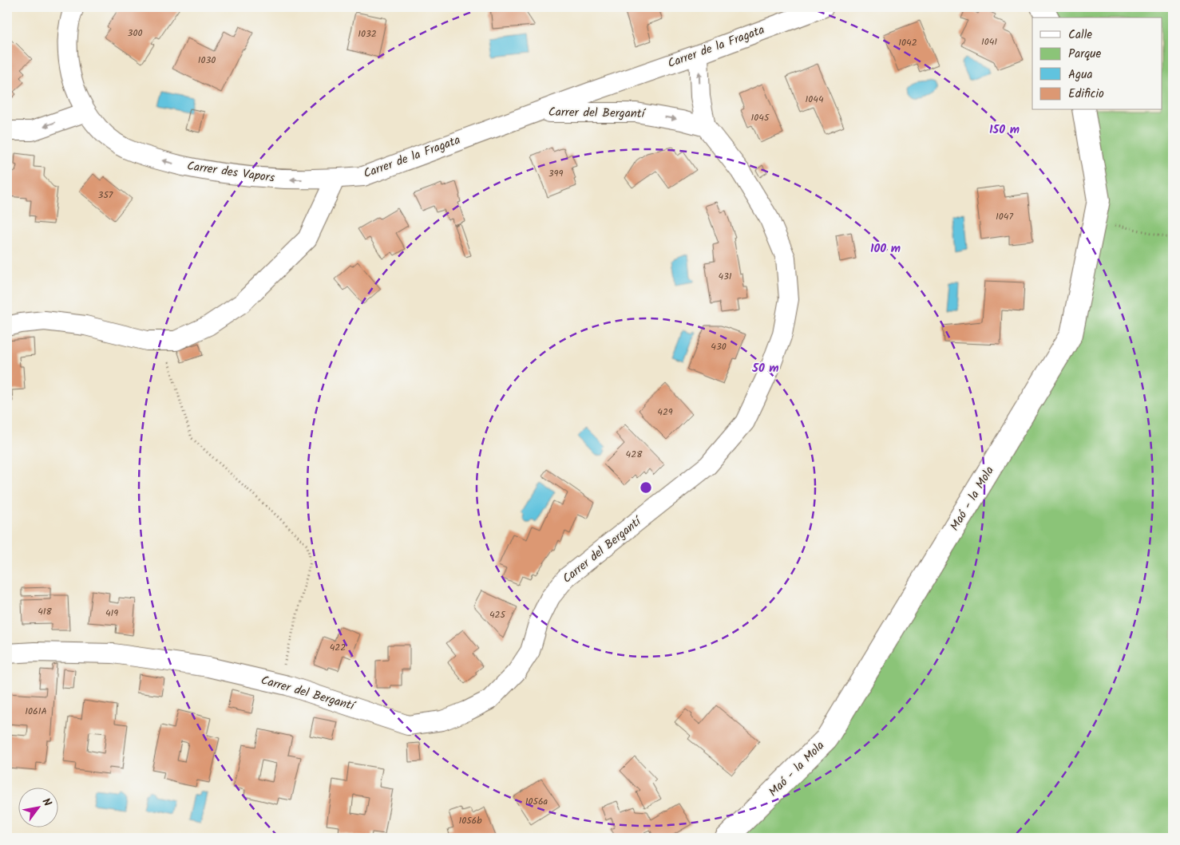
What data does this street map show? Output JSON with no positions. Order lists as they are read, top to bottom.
{
  "streets": {
    "street": [
      "Carrer de la Fragata",
      "Carrer del Bergantí",
      "Carrer des Vapors",
      "Maó - la Mola"
    ]
  },
  "crossings": [
    ["Carrer de la Fragata", "Carrer del Bergantí"],
    ["Carrer de la Fragata", "Carrer des Vapors"]
  ],
  "one_way": ["Carrer des Vapors"],
  "house_numbers": [
    "300",
    "1032",
    "1041",
    "1042",
    "1030",
    "1044",
    "1045",
    "399",
    "357",
    "1047",
    "431",
    "430",
    "429",
    "428",
    "418",
    "419",
    "425",
    "422",
    "1061A",
    "1056a",
    "1056b"
  ],
  "legend": [
    "Calle",
    "Parque",
    "Agua",
    "Edificio"
  ],
  "north": "top right",
  "rings": ["150 m", "100 m", "50 m"]
}
